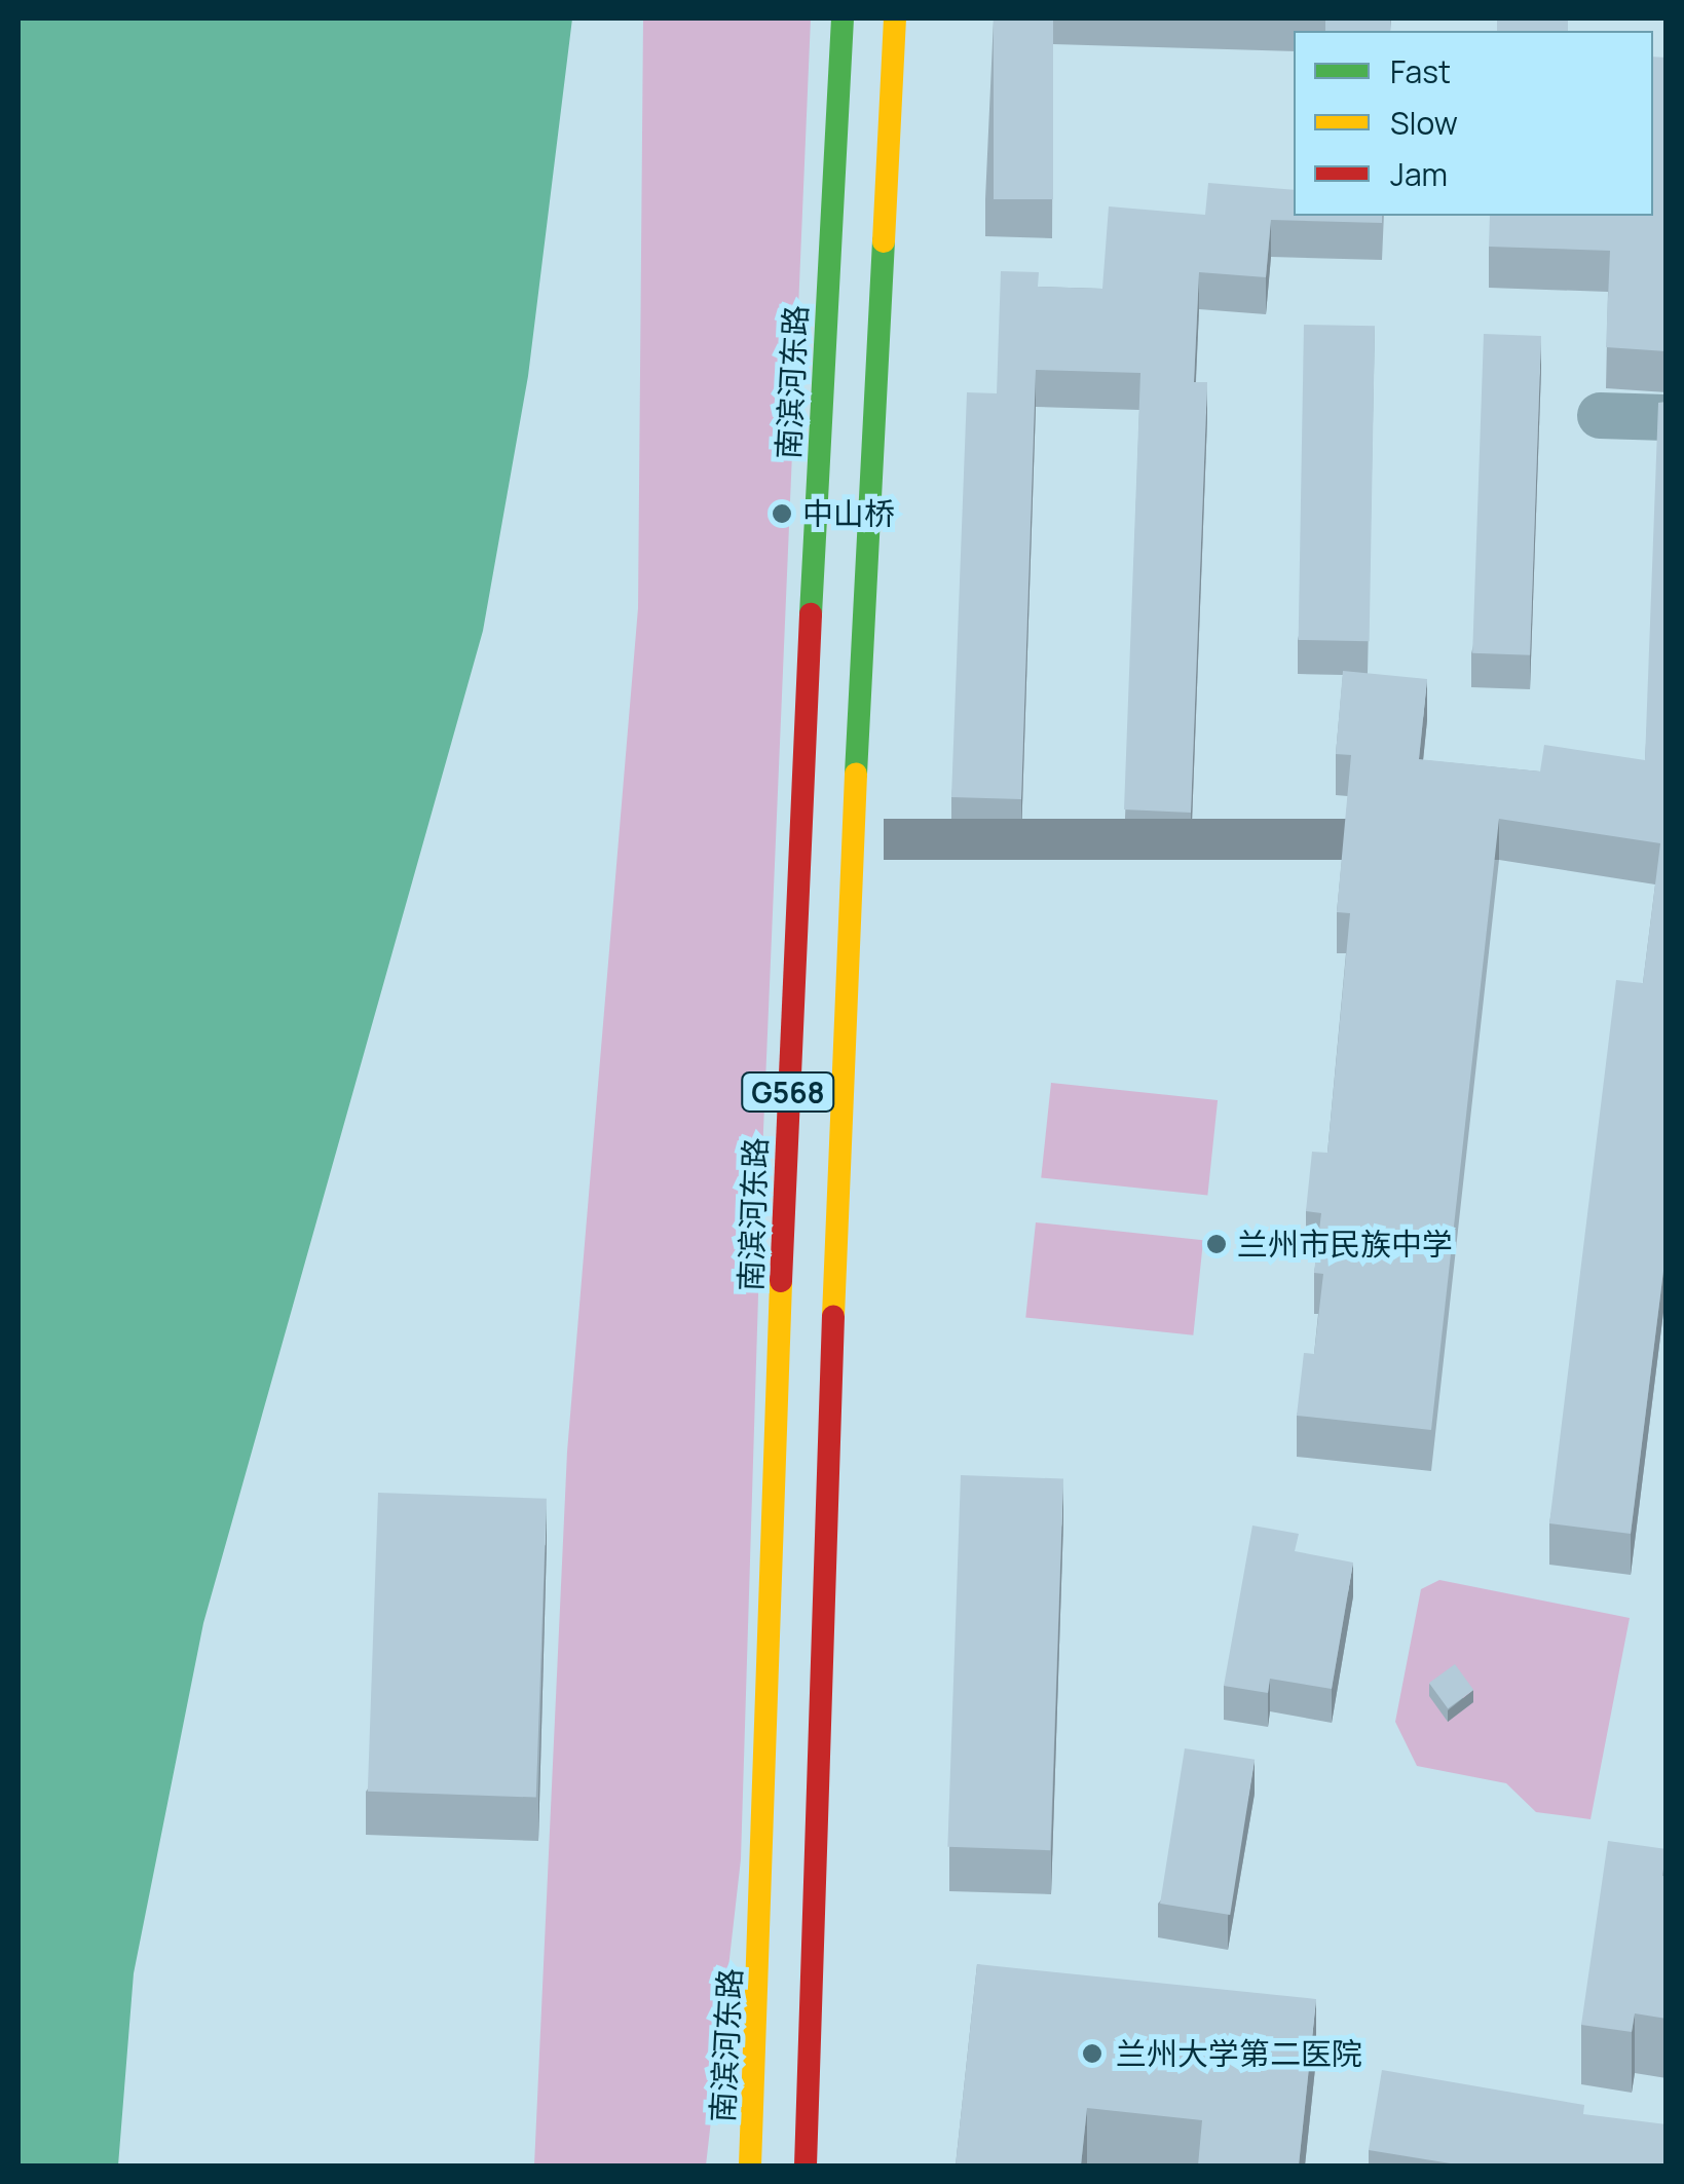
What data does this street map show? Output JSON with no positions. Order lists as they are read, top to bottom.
{
  "streets": {
    "highway": ["南滨河东路", "G568"]
  },
  "places": ["中山桥", "兰州市民族中学", "兰州大学第二医院"],
  "legend": ["Fast", "Slow", "Jam"]
}
